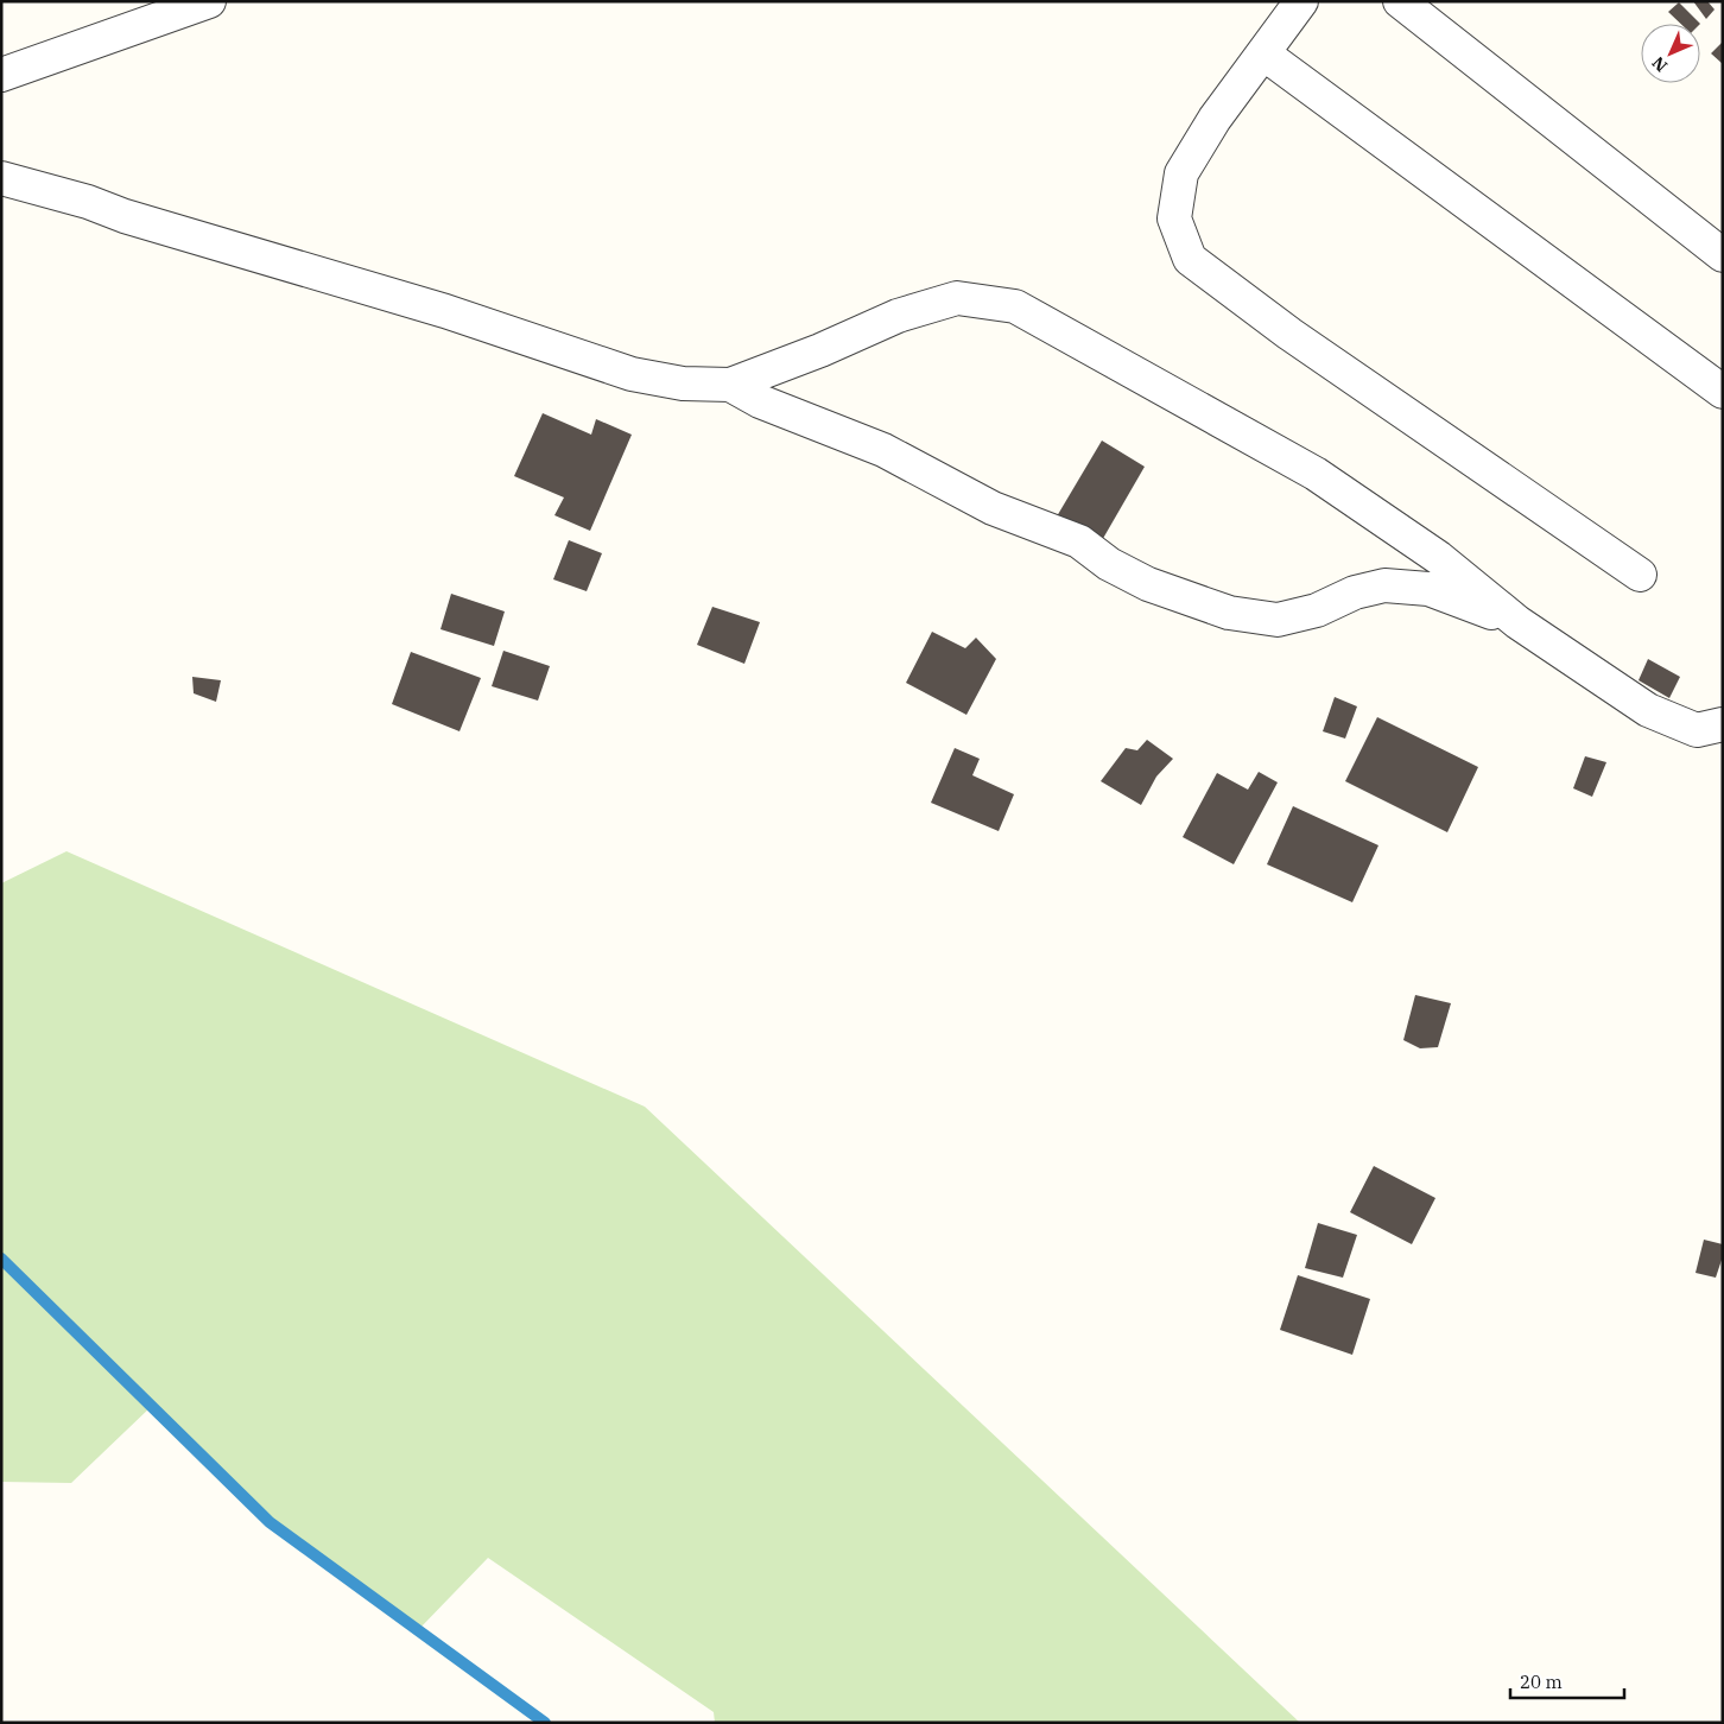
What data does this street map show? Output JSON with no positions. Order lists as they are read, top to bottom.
{
  "scale_bar": "20 m",
  "north": "bottom left"
}
